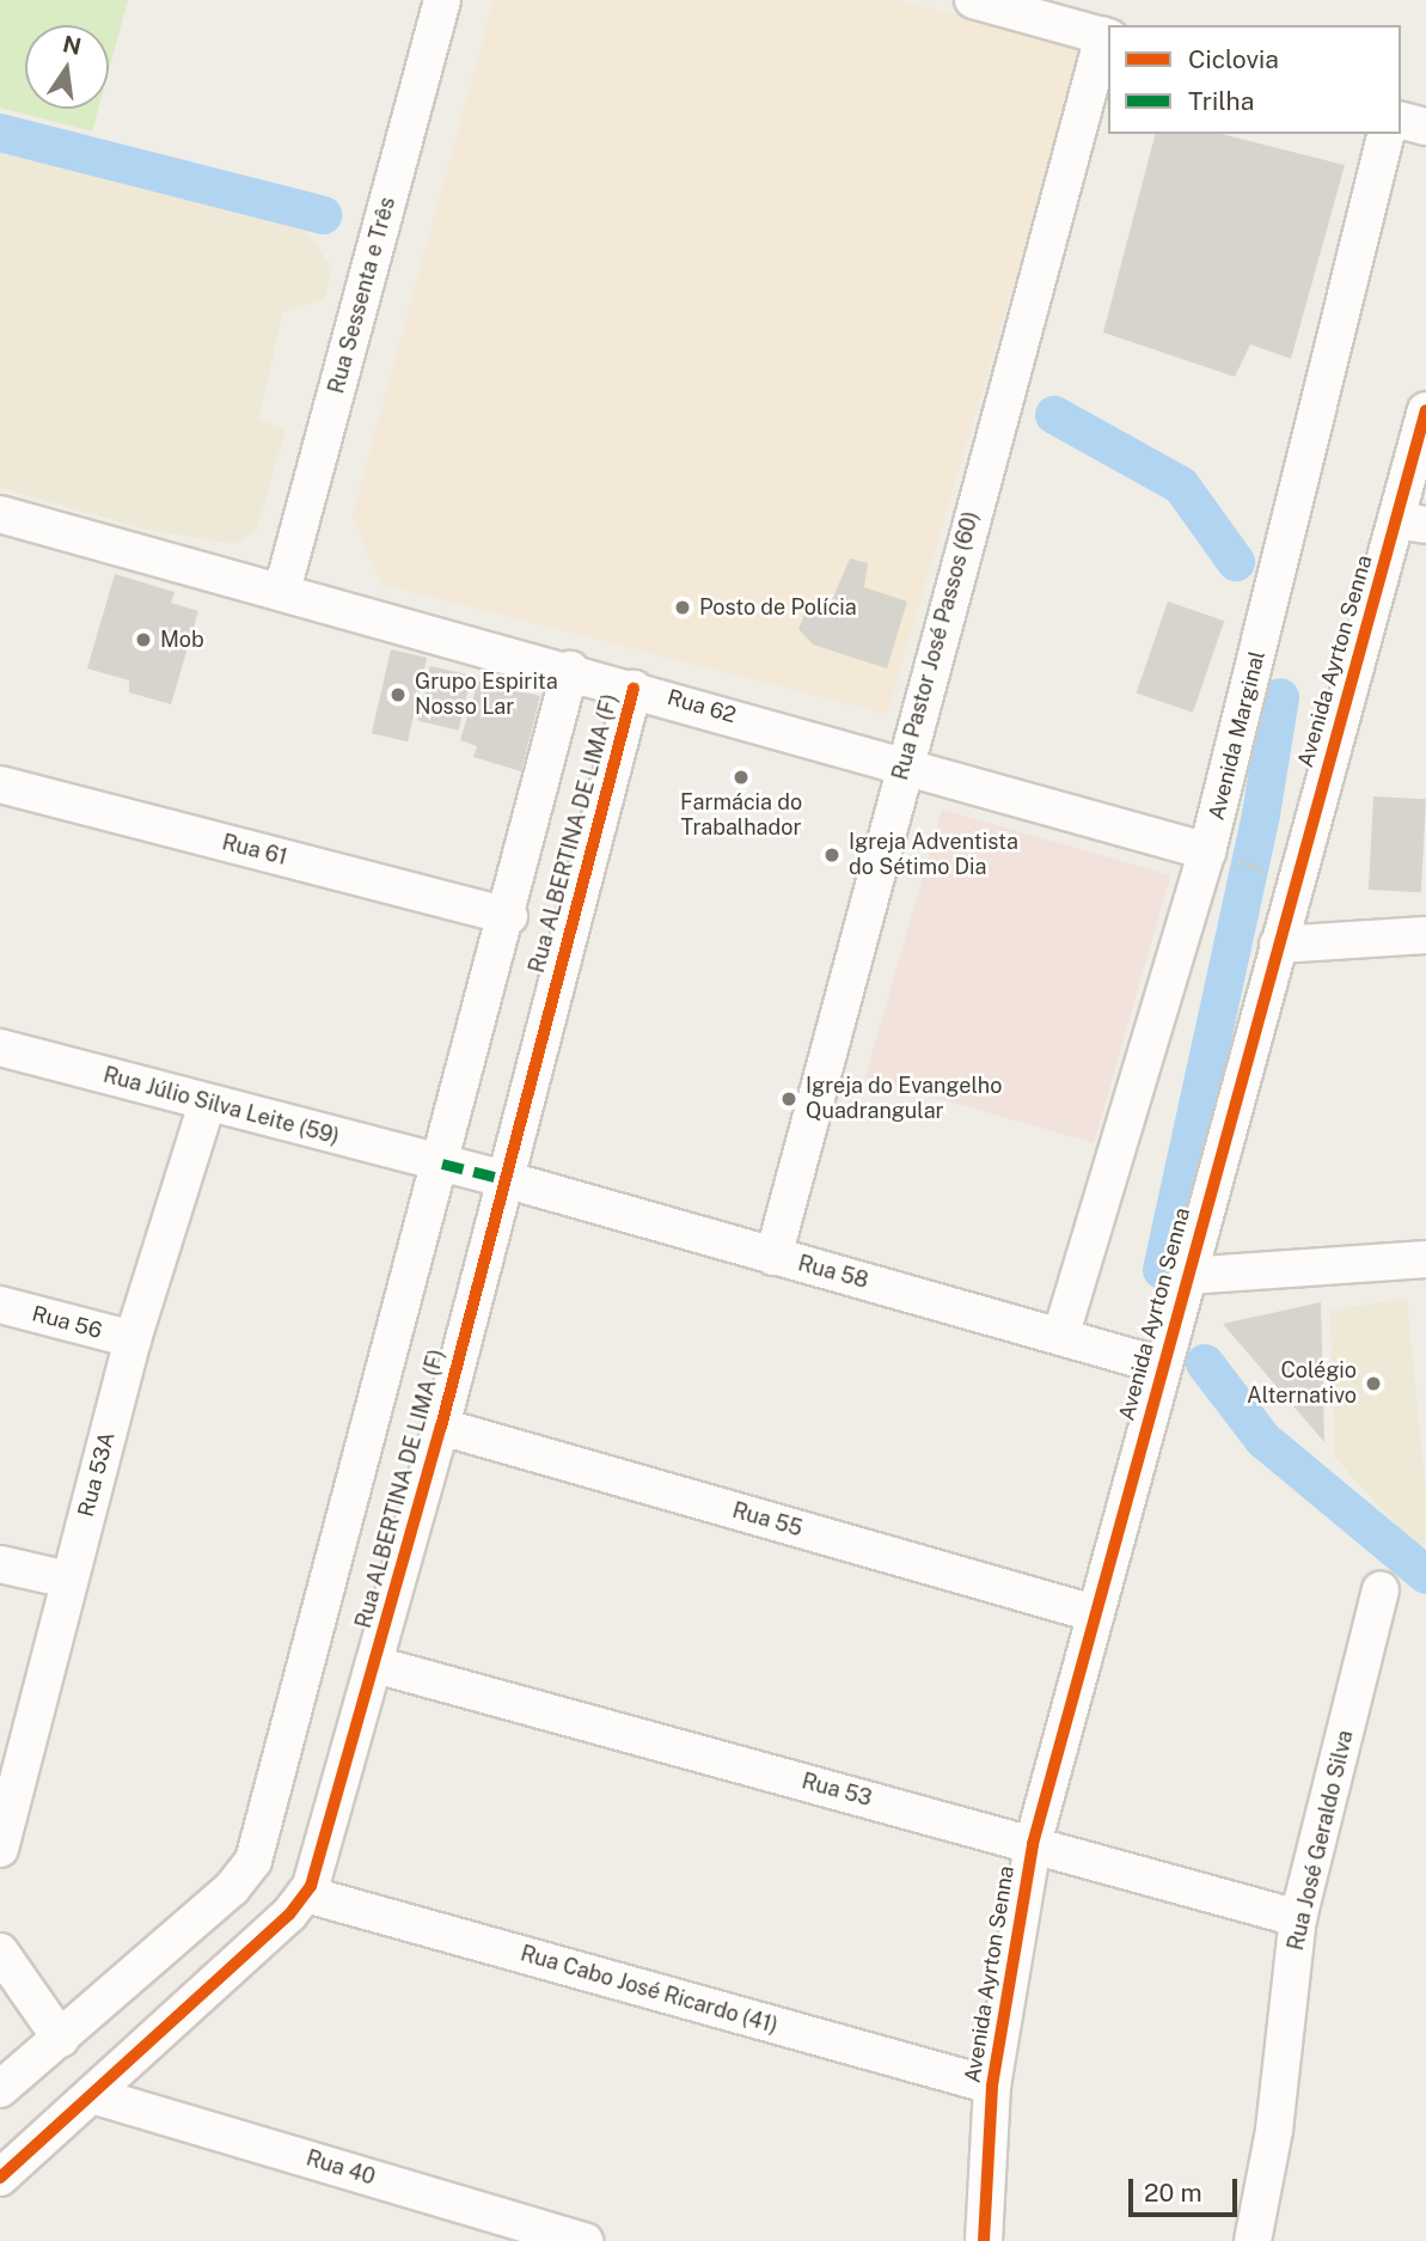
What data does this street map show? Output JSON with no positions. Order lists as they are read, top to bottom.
{
  "streets": {
    "street": [
      "Rua Sessenta e Três",
      "Rua Pastor José Passos (60)",
      "Avenida Ayrton Senna",
      "Rua 62",
      "Avenida Marginal",
      "Rua ALBERTINA DE LIMA (F)",
      "Rua 61",
      "Rua Júlio Silva Leite (59)",
      "Rua 58",
      "Rua 56",
      "Rua 53A",
      "Rua 55",
      "Rua 53",
      "Rua José Geraldo Silva",
      "Rua Cabo José Ricardo (41)",
      "Rua 40"
    ]
  },
  "crossings": [
    ["Rua Sessenta e Três", "Rua 62"],
    ["Rua Pastor José Passos (60)", "Rua 62"],
    ["Rua Pastor José Passos (60)", "Rua 58"],
    ["Avenida Ayrton Senna", "Rua 58"],
    ["Avenida Ayrton Senna", "Rua 55"],
    ["Avenida Ayrton Senna", "Rua 53"],
    ["Avenida Ayrton Senna", "Rua Cabo José Ricardo (41)"],
    ["Rua 62", "Avenida Marginal"],
    ["Rua 62", "Rua ALBERTINA DE LIMA (F)"],
    ["Avenida Marginal", "Rua 58"],
    ["Rua ALBERTINA DE LIMA (F)", "Rua Júlio Silva Leite (59)"],
    ["Rua ALBERTINA DE LIMA (F)", "Rua 58"],
    ["Rua ALBERTINA DE LIMA (F)", "Rua 55"],
    ["Rua ALBERTINA DE LIMA (F)", "Rua 53"],
    ["Rua ALBERTINA DE LIMA (F)", "Rua Cabo José Ricardo (41)"],
    ["Rua ALBERTINA DE LIMA (F)", "Rua 40"],
    ["Rua Júlio Silva Leite (59)", "Rua 58"],
    ["Rua Júlio Silva Leite (59)", "Rua 53A"],
    ["Rua 56", "Rua 53A"],
    ["Rua 53", "Rua José Geraldo Silva"]
  ],
  "places": [
    "Posto de Polícia",
    "Mob",
    "Grupo Espirita Nosso Lar",
    "Farmácia do Trabalhador",
    "Igreja Adventista do Sétimo Dia",
    "Igreja do Evangelho Quadrangular",
    "Colégio Alternativo"
  ],
  "legend": ["Ciclovia", "Trilha"],
  "scale_bar": "20 m",
  "north": "top"
}
